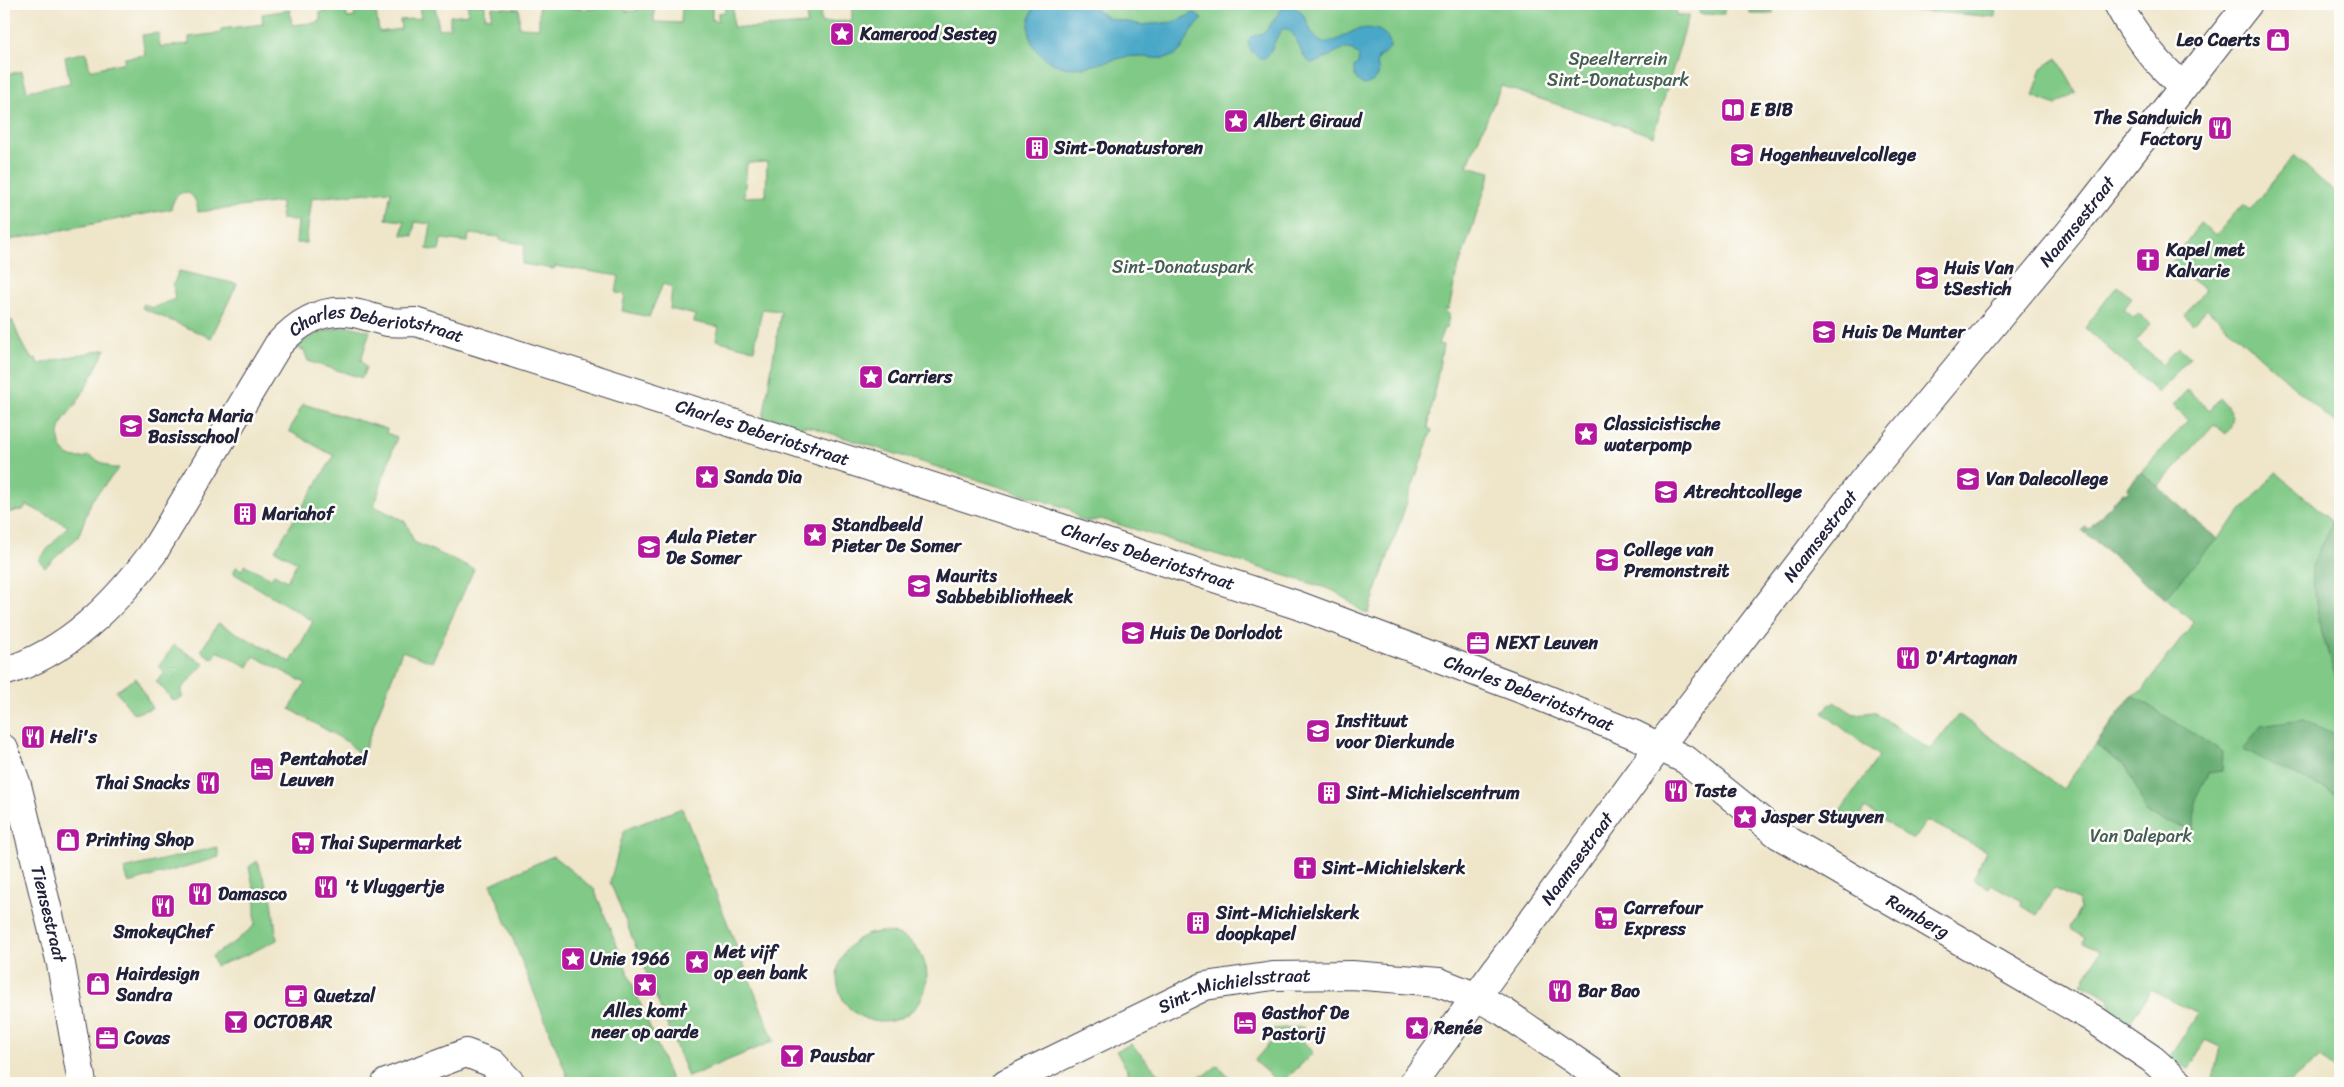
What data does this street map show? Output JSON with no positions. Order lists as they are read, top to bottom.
{
  "streets": {
    "street": [
      "Naamsestraat",
      "Charles Deberiotstraat",
      "Tiensestraat",
      "Ramberg",
      "Sint-Michielsstraat"
    ]
  },
  "crossings": [
    ["Naamsestraat", "Charles Deberiotstraat"],
    ["Naamsestraat", "Ramberg"],
    ["Naamsestraat", "Sint-Michielsstraat"],
    ["Charles Deberiotstraat", "Ramberg"]
  ],
  "parks": ["Speelterrein Sint-Donatuspark", "Sint-Donatuspark", "Van Dalepark"],
  "places": {
    "place": [
      "Kamerood Sesteg",
      "Albert Giraud",
      "Carriers",
      "Classicistische waterpomp",
      "Sanda Dia",
      "Standbeeld Pieter De Somer",
      "Jasper Stuyven",
      "Unie 1966",
      "Met vijf op een bank",
      "Alles komt neer op aarde",
      "Renée"
    ],
    "shop": ["Leo Caerts", "Printing Shop", "Hairdesign Sandra"],
    "library": ["E BIB"],
    "restaurant": [
      "The Sandwich Factory",
      "D'Artagnan",
      "Heli's",
      "Thai Snacks",
      "Taste",
      "'t Vluggertje",
      "Damasco",
      "SmokeyChef",
      "Bar Bao"
    ],
    "building": [
      "Sint-Donatustoren",
      "Mariahof",
      "Sint-Michielscentrum",
      "Sint-Michielskerk doopkapel"
    ],
    "school or university": [
      "Hogenheuvelcollege",
      "Huis Van tSestich",
      "Huis De Munter",
      "Sancta Maria Basisschool",
      "Van Dalecollege",
      "Atrechtcollege",
      "Aula Pieter De Somer",
      "College van Premonstreit",
      "Maurits Sabbebibliotheek",
      "Huis De Dorlodot",
      "Instituut voor Dierkunde"
    ],
    "church": ["Kapel met Kalvarie", "Sint-Michielskerk"],
    "office": ["NEXT Leuven", "Covas"],
    "hotel": ["Pentahotel Leuven", "Gasthof De Pastorij"],
    "supermarket": ["Thai Supermarket", "Carrefour Express"],
    "cafe": ["Quetzal"],
    "bar": ["OCTOBAR", "Pausbar"]
  }
}
